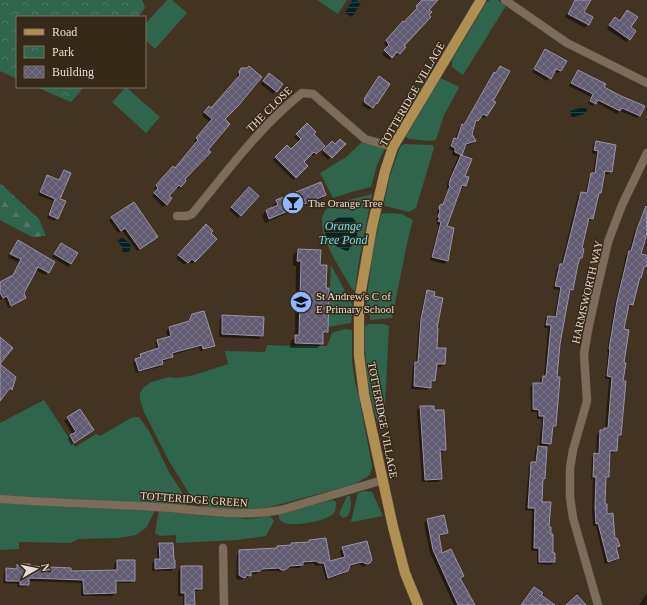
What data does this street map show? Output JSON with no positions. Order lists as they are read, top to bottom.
{
  "streets": {
    "main road": ["TOTTERIDGE VILLAGE"],
    "street": ["THE CLOSE", "HARMSWORTH WAY", "TOTTERIDGE GREEN"]
  },
  "crossings": [
    ["TOTTERIDGE VILLAGE", "THE CLOSE"],
    ["TOTTERIDGE VILLAGE", "TOTTERIDGE GREEN"]
  ],
  "water": ["Orange Tree Pond"],
  "places": {
    "bar": ["The Orange Tree"],
    "school or university": ["St Andrew's C of E Primary School"]
  },
  "legend": ["Road", "Park", "Building"],
  "north": "right"
}
